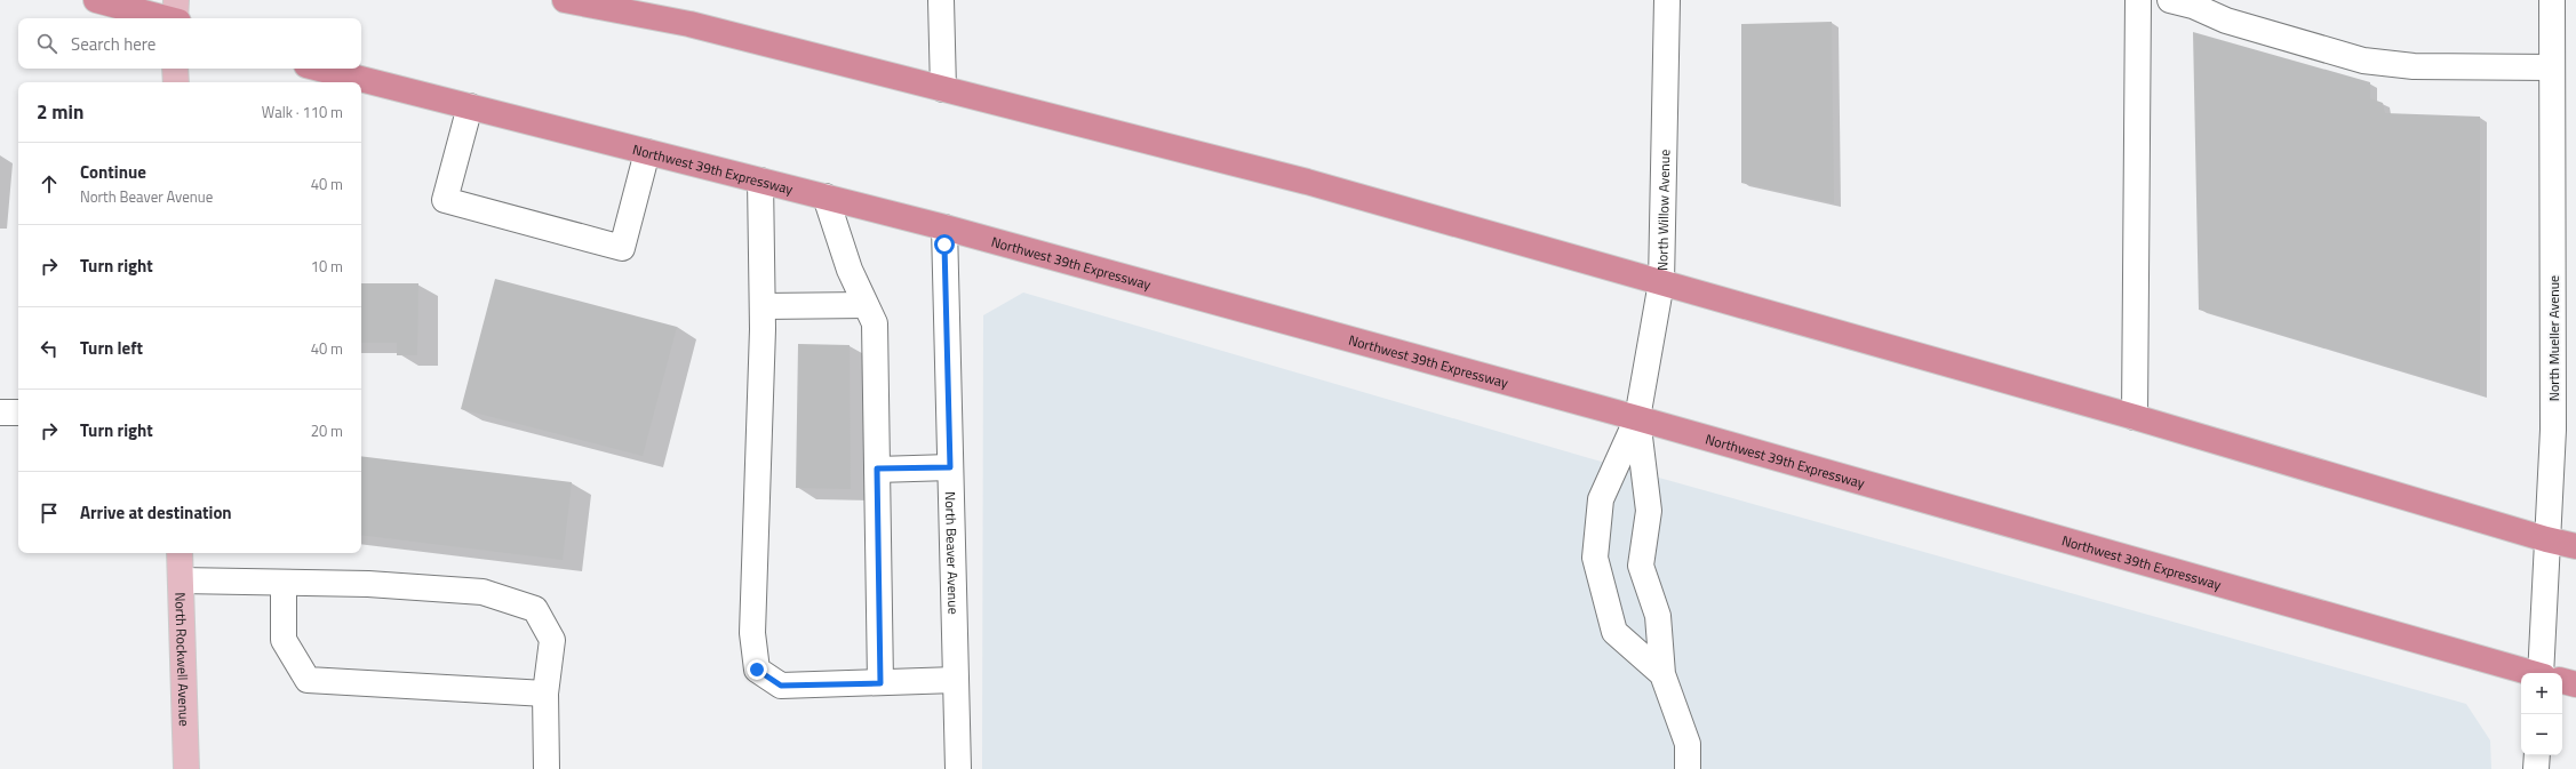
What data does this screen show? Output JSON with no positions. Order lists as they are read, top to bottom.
{
  "streets": {
    "highway": ["Northwest 39th Expressway"],
    "main road": ["North Rockwell Avenue"],
    "street": ["North Willow Avenue", "North Mueller Avenue", "North Beaver Avenue"]
  },
  "crossings": [
    ["Northwest 39th Expressway", "North Willow Avenue"],
    ["Northwest 39th Expressway", "North Beaver Avenue"]
  ],
  "page": {
    "search": "Search here",
    "heading": ["2 min", "Walk · 110 m"],
    "list": [
      ["Continue", "North Beaver Avenue", "40 m"],
      ["Turn right", "10 m"],
      ["Turn left", "40 m"],
      ["Turn right", "20 m"],
      "Arrive at destination"
    ],
    "map_buttons": ["+", "−"]
  }
}
